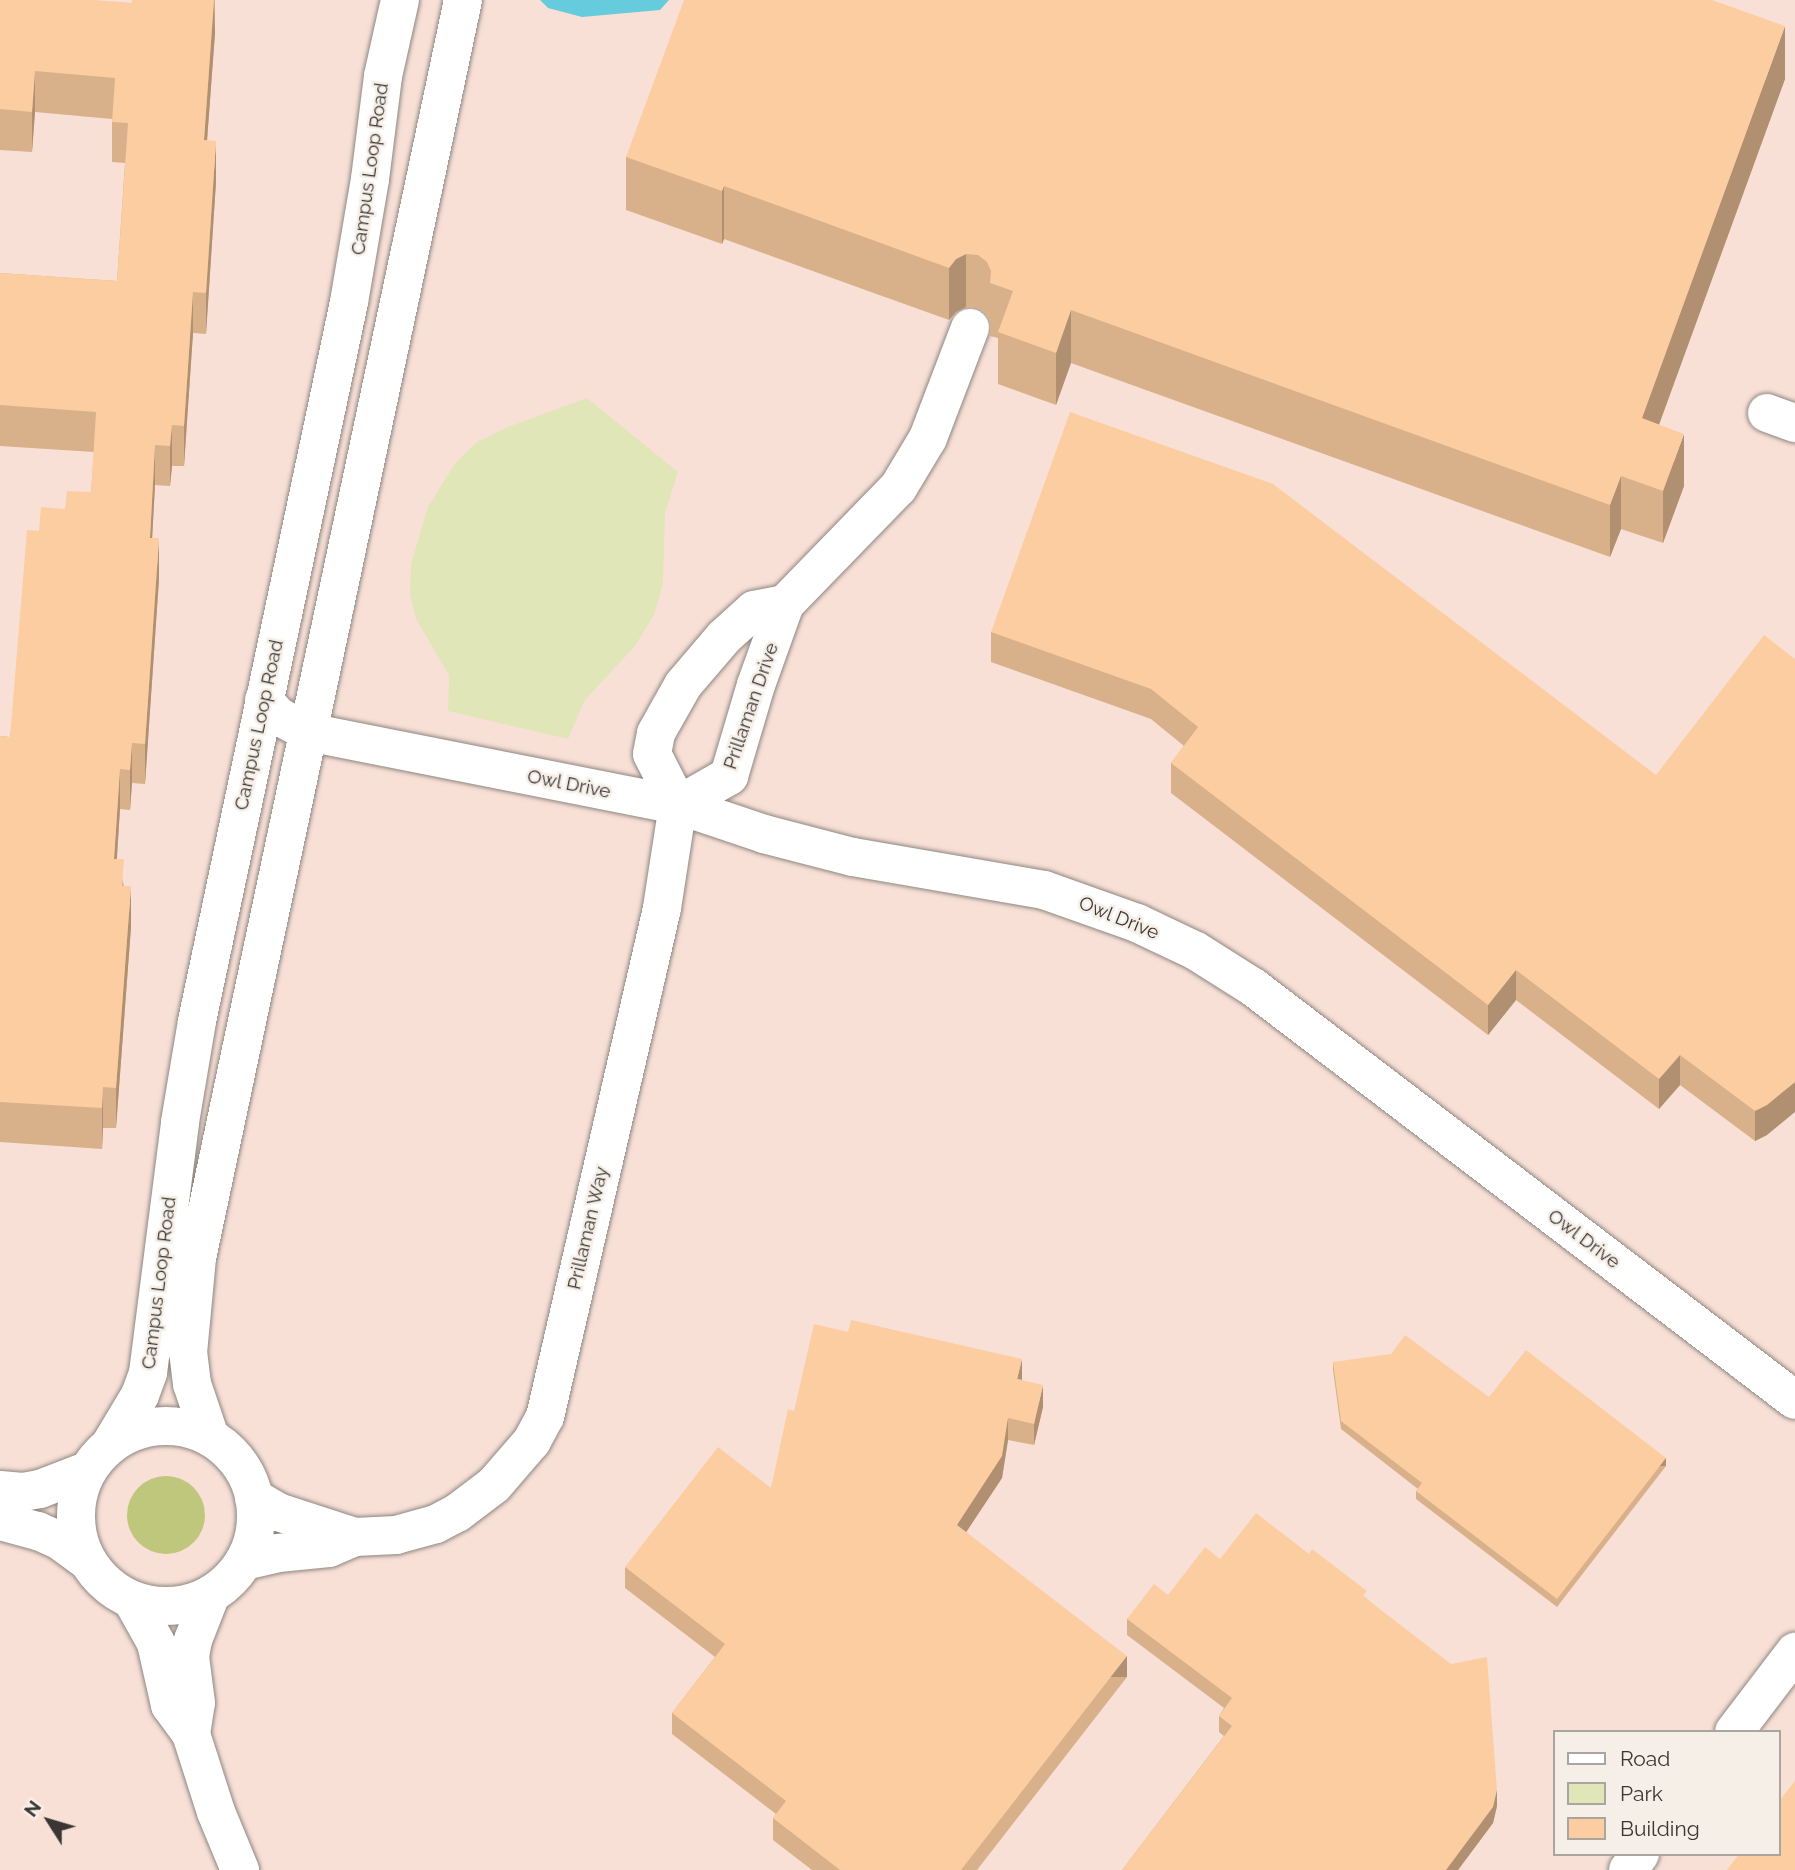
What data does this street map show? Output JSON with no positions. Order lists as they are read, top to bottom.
{
  "streets": {
    "street": [
      "Campus Loop Road",
      "Prillaman Drive",
      "Owl Drive",
      "Prillaman Way"
    ]
  },
  "crossings": [
    ["Campus Loop Road", "Owl Drive"],
    ["Campus Loop Road", "Prillaman Way"],
    ["Prillaman Drive", "Owl Drive"],
    ["Prillaman Drive", "Prillaman Way"],
    ["Owl Drive", "Prillaman Way"]
  ],
  "legend": ["Road", "Park", "Building"],
  "north": "top left"
}
